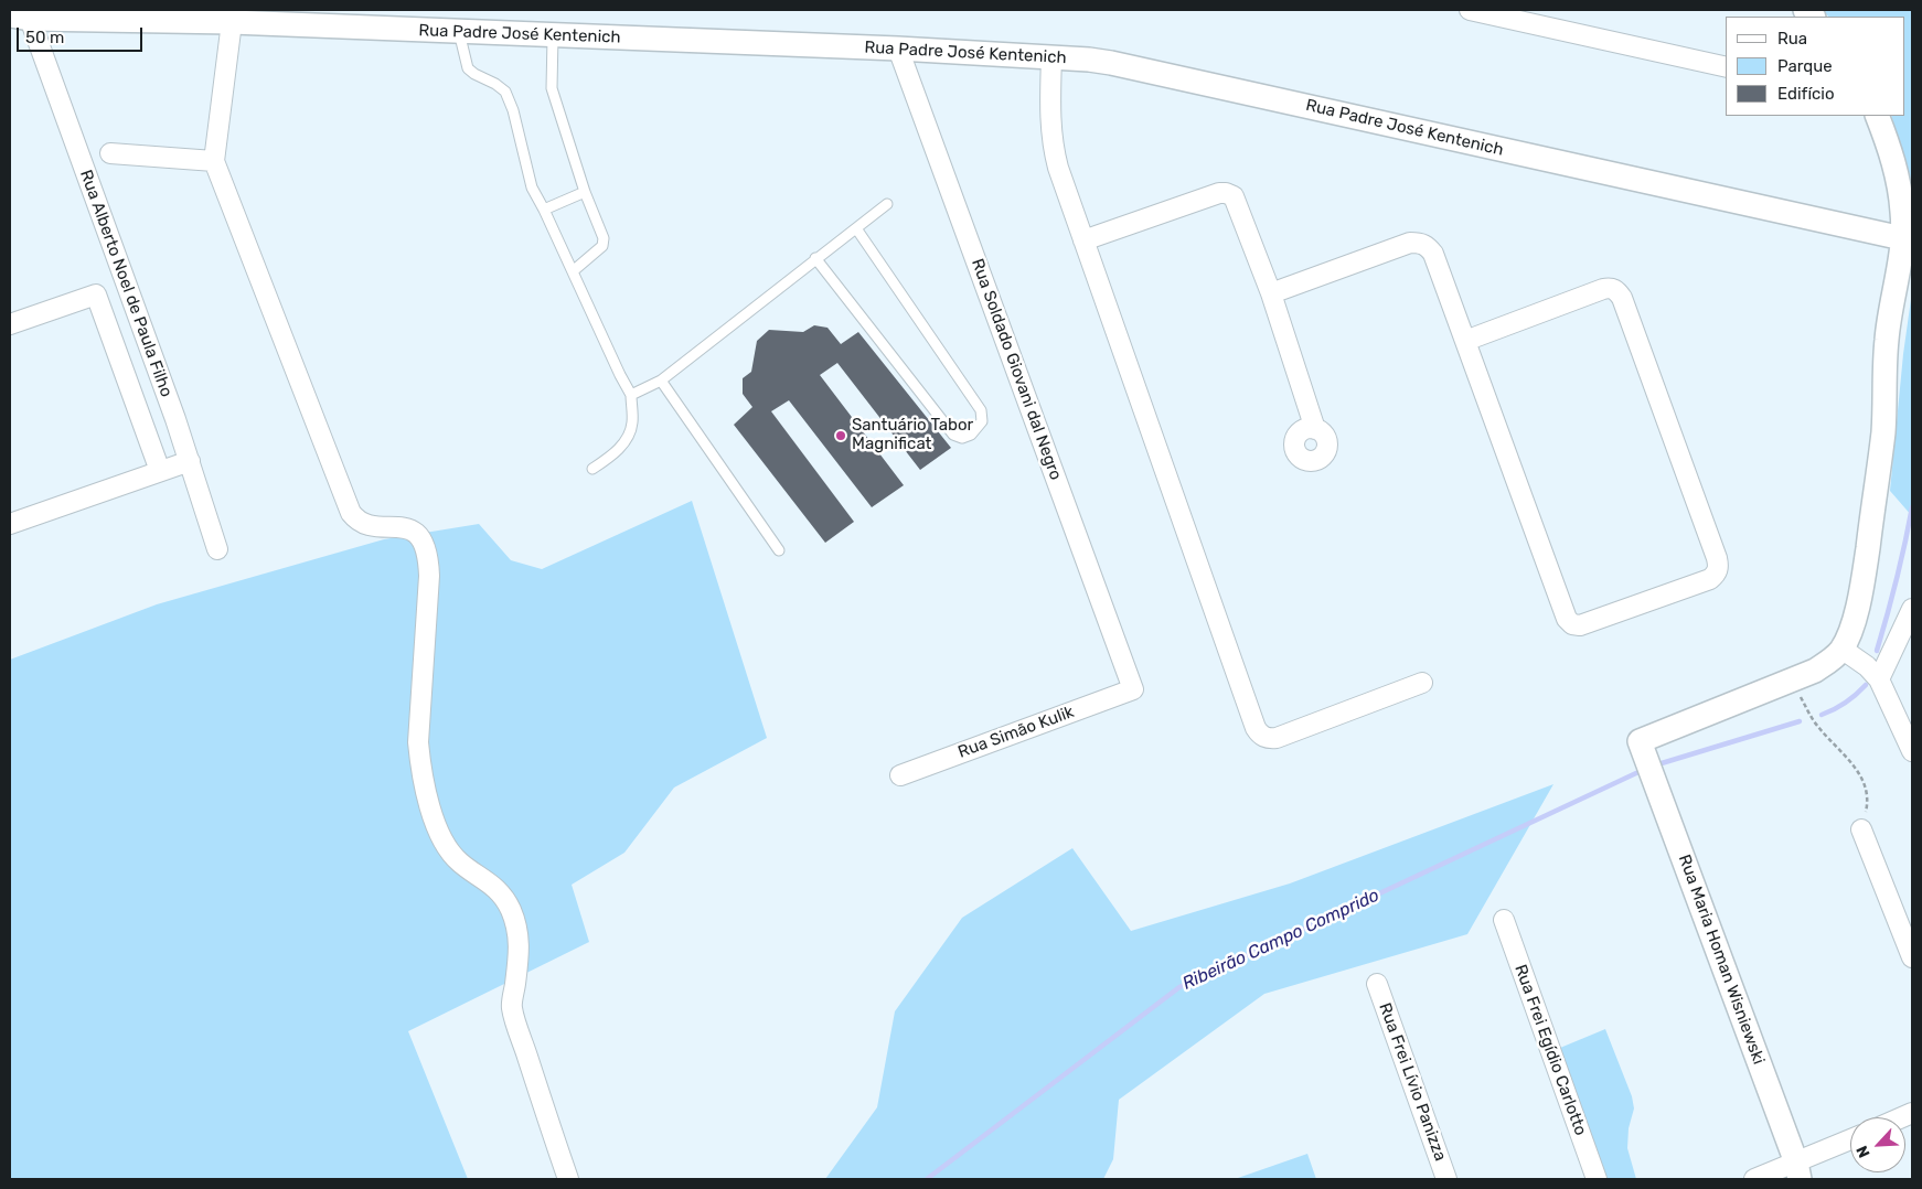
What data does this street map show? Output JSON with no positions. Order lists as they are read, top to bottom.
{
  "streets": {
    "street": [
      "Rua Padre José Kentenich",
      "Rua Alberto Noel de Paula Filho",
      "Rua Soldado Giovani dal Negro",
      "Rua Simão Kulik",
      "Rua Maria Homan Wisniewski",
      "Rua Frei Egídio Carlotto",
      "Rua Frei Lívio Panizza"
    ]
  },
  "crossings": [
    ["Rua Padre José Kentenich", "Rua Alberto Noel de Paula Filho"],
    ["Rua Padre José Kentenich", "Rua Soldado Giovani dal Negro"],
    ["Rua Soldado Giovani dal Negro", "Rua Simão Kulik"]
  ],
  "water": ["Ribeirão Campo Comprido"],
  "places": ["Santuário Tabor Magnificat"],
  "legend": ["Rua", "Parque", "Edifício"],
  "scale_bar": "50 m",
  "north": "bottom left"
}
